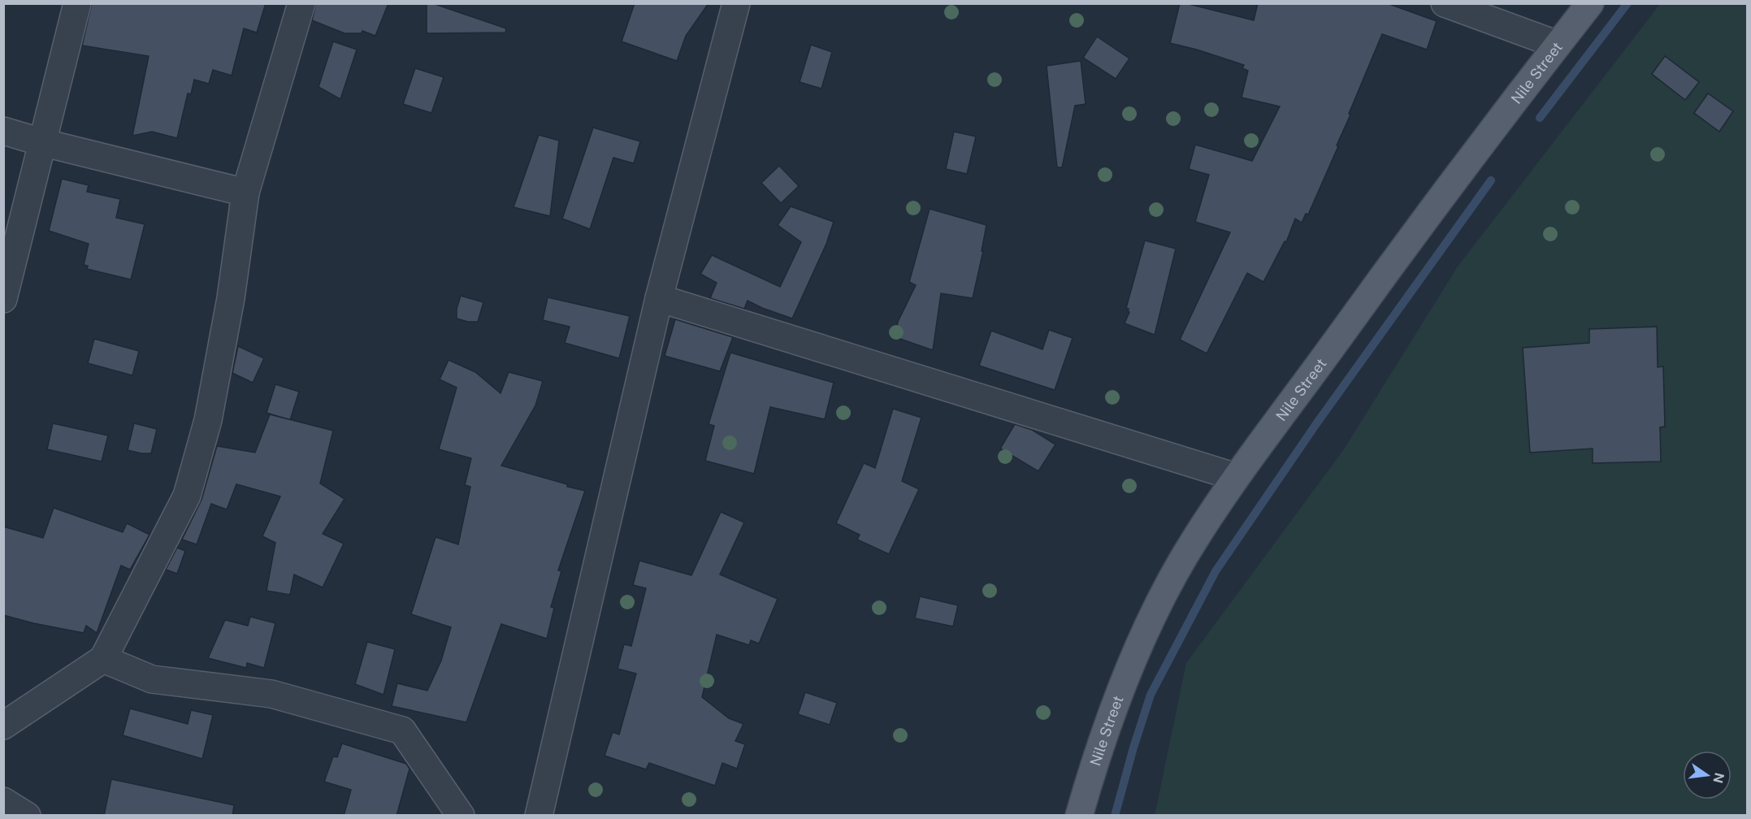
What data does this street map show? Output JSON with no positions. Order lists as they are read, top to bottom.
{
  "streets": {
    "main road": ["Nile Street"]
  },
  "north": "right"
}
